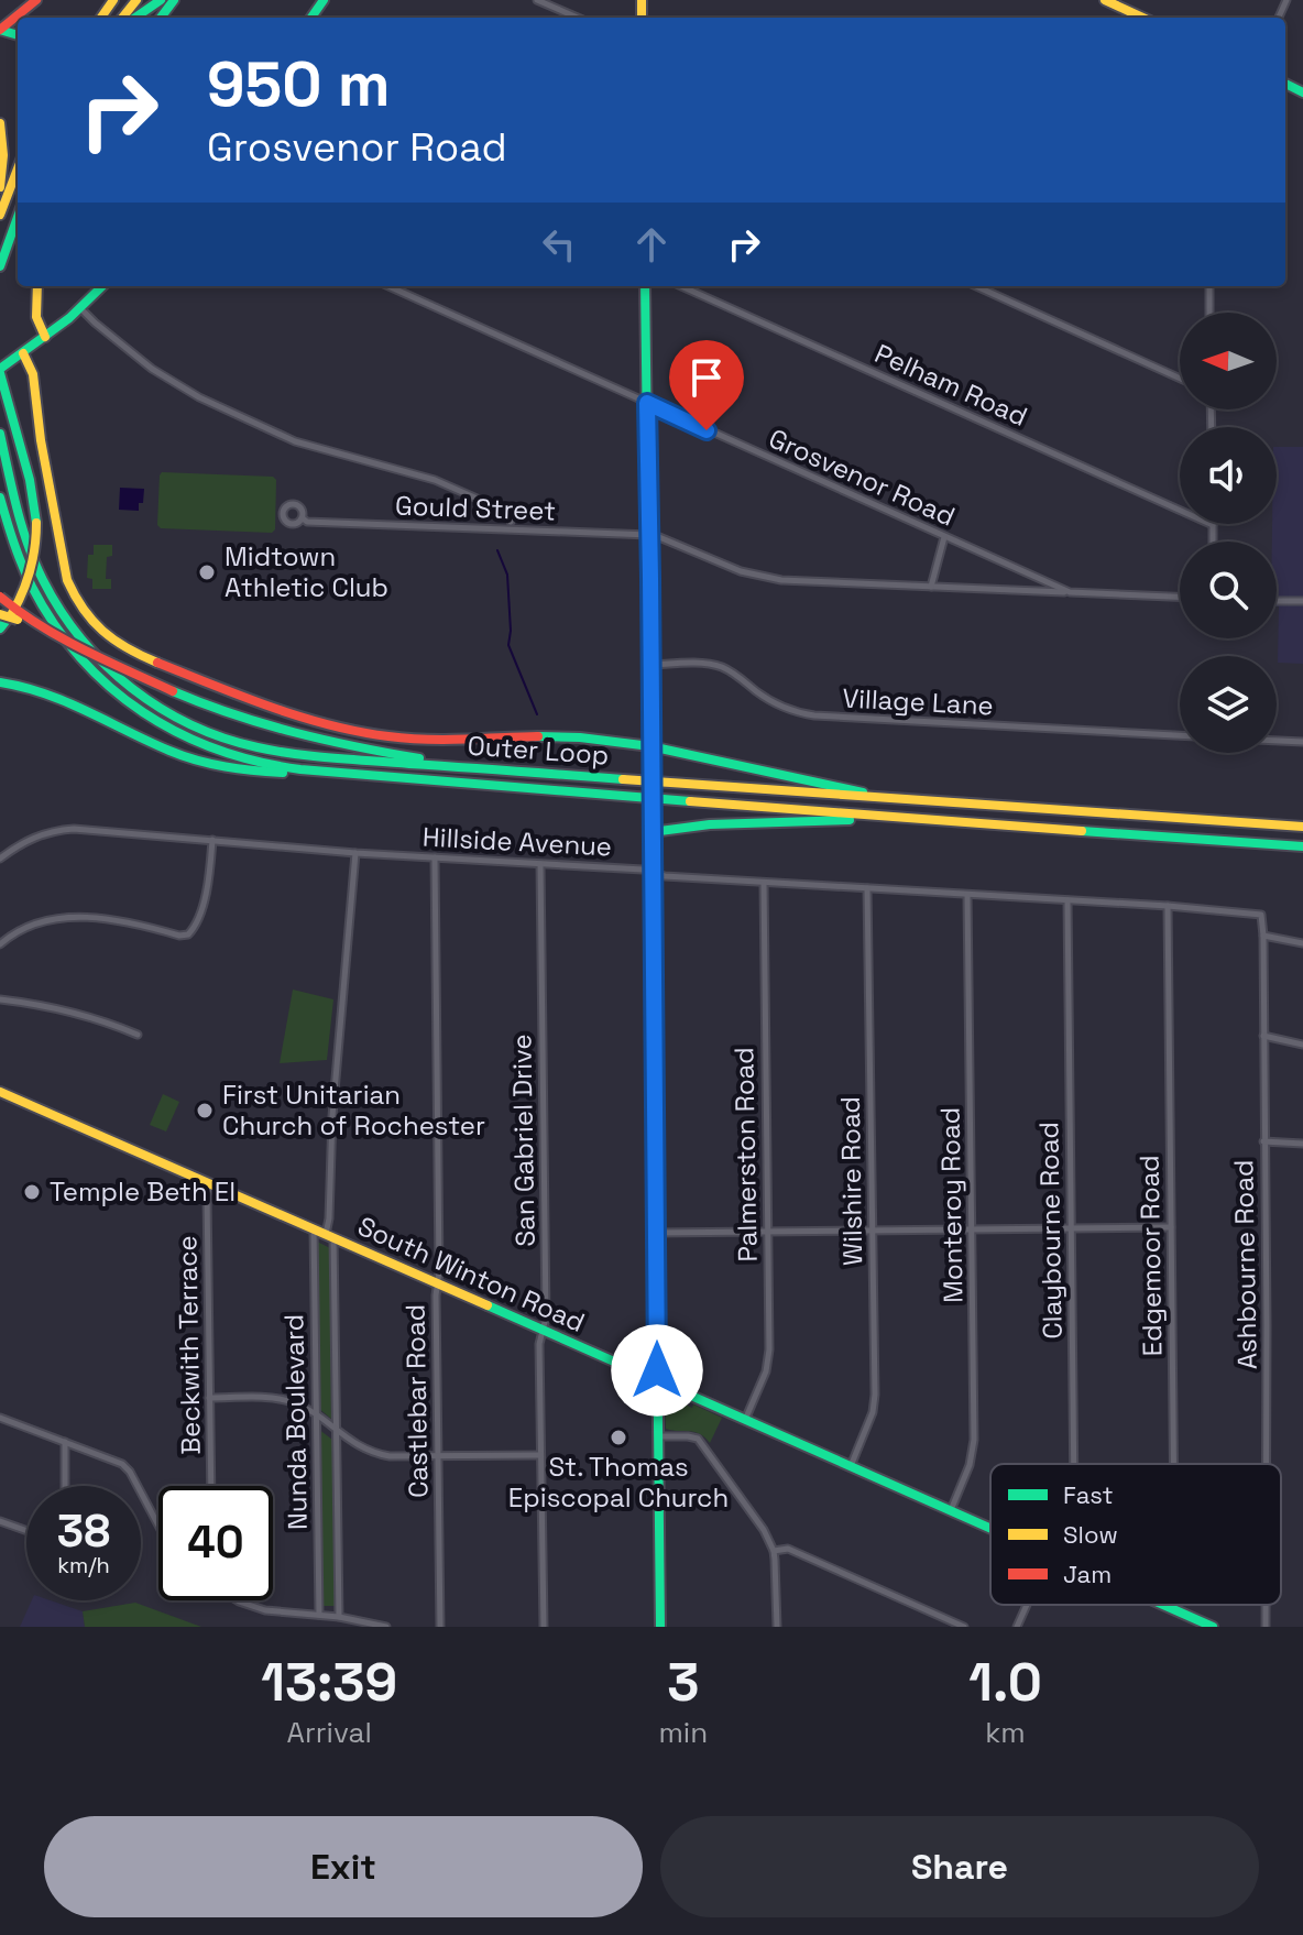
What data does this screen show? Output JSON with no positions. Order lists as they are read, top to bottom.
{
  "streets": {
    "main road": ["Outer Loop", "South Winton Road"],
    "street": [
      "Pelham Road",
      "Grosvenor Road",
      "Gould Street",
      "Village Lane",
      "Hillside Avenue",
      "San Gabriel Drive",
      "Palmerston Road",
      "Wilshire Road",
      "Monteroy Road",
      "Claybourne Road",
      "Edgemoor Road",
      "Ashbourne Road",
      "Beckwith Terrace",
      "Castlebar Road",
      "Nunda Boulevard"
    ]
  },
  "crossings": [
    ["Grosvenor Road", "Gould Street"],
    ["Hillside Avenue", "San Gabriel Drive"],
    ["Hillside Avenue", "Palmerston Road"],
    ["Hillside Avenue", "Wilshire Road"],
    ["Hillside Avenue", "Monteroy Road"],
    ["Hillside Avenue", "Claybourne Road"],
    ["Hillside Avenue", "Edgemoor Road"],
    ["Hillside Avenue", "Ashbourne Road"],
    ["Hillside Avenue", "Castlebar Road"],
    ["Hillside Avenue", "Nunda Boulevard"],
    ["San Gabriel Drive", "South Winton Road"],
    ["Palmerston Road", "South Winton Road"],
    ["Wilshire Road", "South Winton Road"],
    ["Monteroy Road", "South Winton Road"],
    ["South Winton Road", "Beckwith Terrace"],
    ["South Winton Road", "Castlebar Road"],
    ["South Winton Road", "Nunda Boulevard"]
  ],
  "places": [
    "Midtown Athletic Club",
    "First Unitarian Church of Rochester",
    "Temple Beth El",
    "St. Thomas Episcopal Church"
  ],
  "legend": ["Fast", "Slow", "Jam"],
  "north": "left",
  "page": {
    "turn": ["950 m", "Grosvenor Road"],
    "speed": "38 km/h",
    "limit": "40",
    "eta": [
      "13:39",
      "Arrival",
      "3",
      "min",
      "1.0",
      "km"
    ],
    "buttons": ["Exit", "Share"]
  }
}
